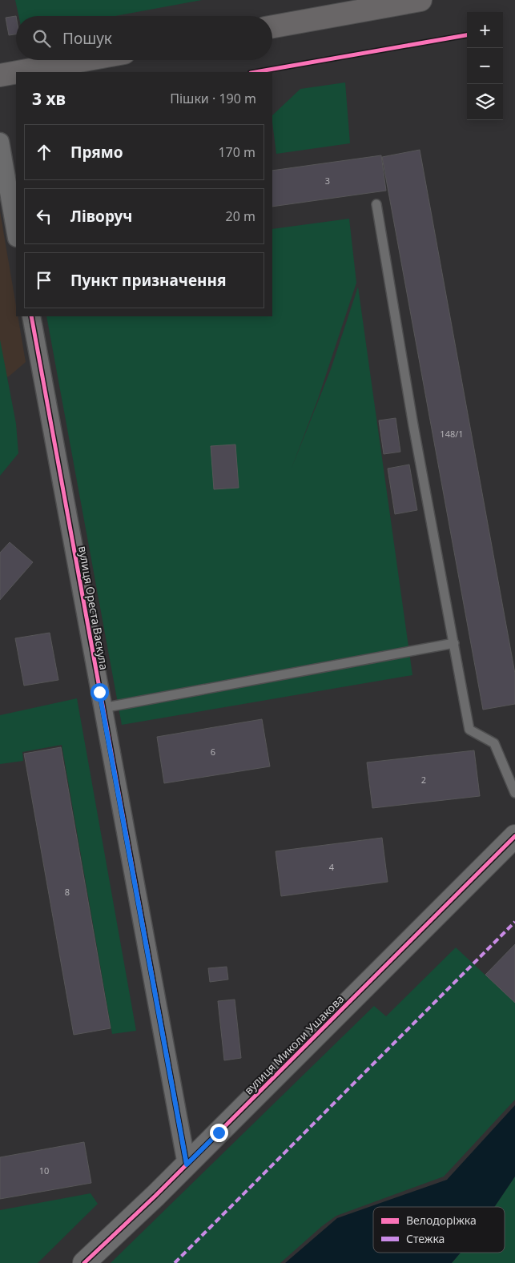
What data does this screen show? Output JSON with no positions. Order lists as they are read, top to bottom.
{
  "streets": {
    "street": ["вулиця Ореста Васкула", "вулиця Миколи Ушакова"]
  },
  "crossings": [
    ["вулиця Ореста Васкула", "вулиця Миколи Ушакова"]
  ],
  "house_numbers": [
    "3",
    "148/1",
    "6",
    "2",
    "4",
    "8",
    "10"
  ],
  "legend": ["Велодоріжка", "Стежка"],
  "page": {
    "map_buttons": ["+", "−"],
    "search": "Пошук",
    "heading": ["3 хв", "Пішки · 190 m"],
    "list": [
      ["Прямо", "170 m"],
      ["Ліворуч", "20 m"],
      "Пункт призначення"
    ]
  }
}
